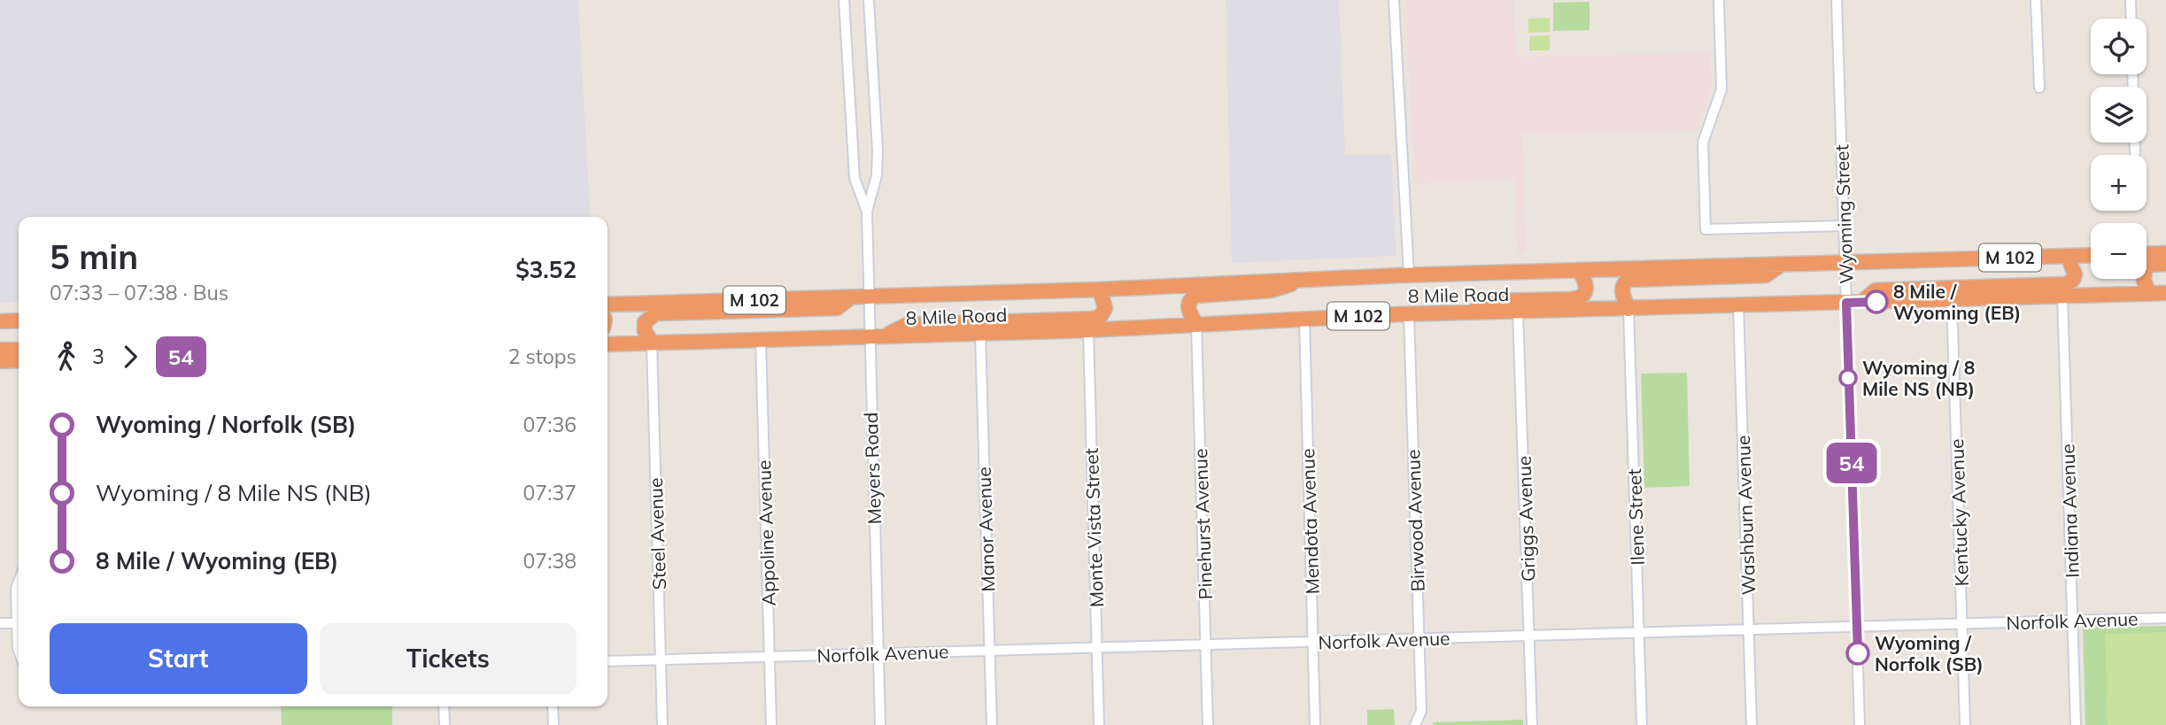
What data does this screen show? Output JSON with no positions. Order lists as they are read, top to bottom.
{
  "streets": {
    "highway": ["M 102", "8 Mile Road"],
    "street": [
      "Wyoming Street",
      "Meyers Road",
      "Indiana Avenue",
      "Kentucky Avenue",
      "Washburn Avenue",
      "Ilene Street",
      "Griggs Avenue",
      "Birwood Avenue",
      "Mendota Avenue",
      "Pinehurst Avenue",
      "Monte Vista Street",
      "Manor Avenue",
      "Appoline Avenue",
      "Steel Avenue",
      "Norfolk Avenue"
    ]
  },
  "crossings": [
    ["Wyoming Street", "M 102"],
    ["Wyoming Street", "8 Mile Road"],
    ["Wyoming Street", "Norfolk Avenue"],
    ["M 102", "8 Mile Road"],
    ["8 Mile Road", "Meyers Road"],
    ["8 Mile Road", "Indiana Avenue"],
    ["8 Mile Road", "Kentucky Avenue"],
    ["8 Mile Road", "Washburn Avenue"],
    ["8 Mile Road", "Ilene Street"],
    ["8 Mile Road", "Griggs Avenue"],
    ["8 Mile Road", "Birwood Avenue"],
    ["8 Mile Road", "Mendota Avenue"],
    ["8 Mile Road", "Pinehurst Avenue"],
    ["8 Mile Road", "Monte Vista Street"],
    ["8 Mile Road", "Manor Avenue"],
    ["8 Mile Road", "Appoline Avenue"],
    ["8 Mile Road", "Steel Avenue"],
    ["Meyers Road", "Norfolk Avenue"],
    ["Indiana Avenue", "Norfolk Avenue"],
    ["Kentucky Avenue", "Norfolk Avenue"],
    ["Washburn Avenue", "Norfolk Avenue"],
    ["Ilene Street", "Norfolk Avenue"],
    ["Griggs Avenue", "Norfolk Avenue"],
    ["Birwood Avenue", "Norfolk Avenue"],
    ["Mendota Avenue", "Norfolk Avenue"],
    ["Pinehurst Avenue", "Norfolk Avenue"],
    ["Monte Vista Street", "Norfolk Avenue"],
    ["Manor Avenue", "Norfolk Avenue"],
    ["Appoline Avenue", "Norfolk Avenue"],
    ["Steel Avenue", "Norfolk Avenue"]
  ],
  "places": ["8 Mile / Wyoming (EB)", "Wyoming / 8 Mile NS (NB)", "Wyoming / Norfolk (SB)"],
  "lines": ["bus line 54"],
  "page": {
    "on_map": "54",
    "map_buttons": ["+", "−"],
    "heading": ["5 min", "07:33 – 07:38 · Bus", "$3.52"],
    "legs": ["3", "54", "2 stops"],
    "list": [
      {
        "name": "Wyoming / Norfolk (SB)",
        "value": "07:36"
      },
      {
        "name": "Wyoming / 8 Mile NS (NB)",
        "value": "07:37"
      },
      {
        "name": "8 Mile / Wyoming (EB)",
        "value": "07:38"
      }
    ],
    "buttons": ["Start", "Tickets"]
  }
}
